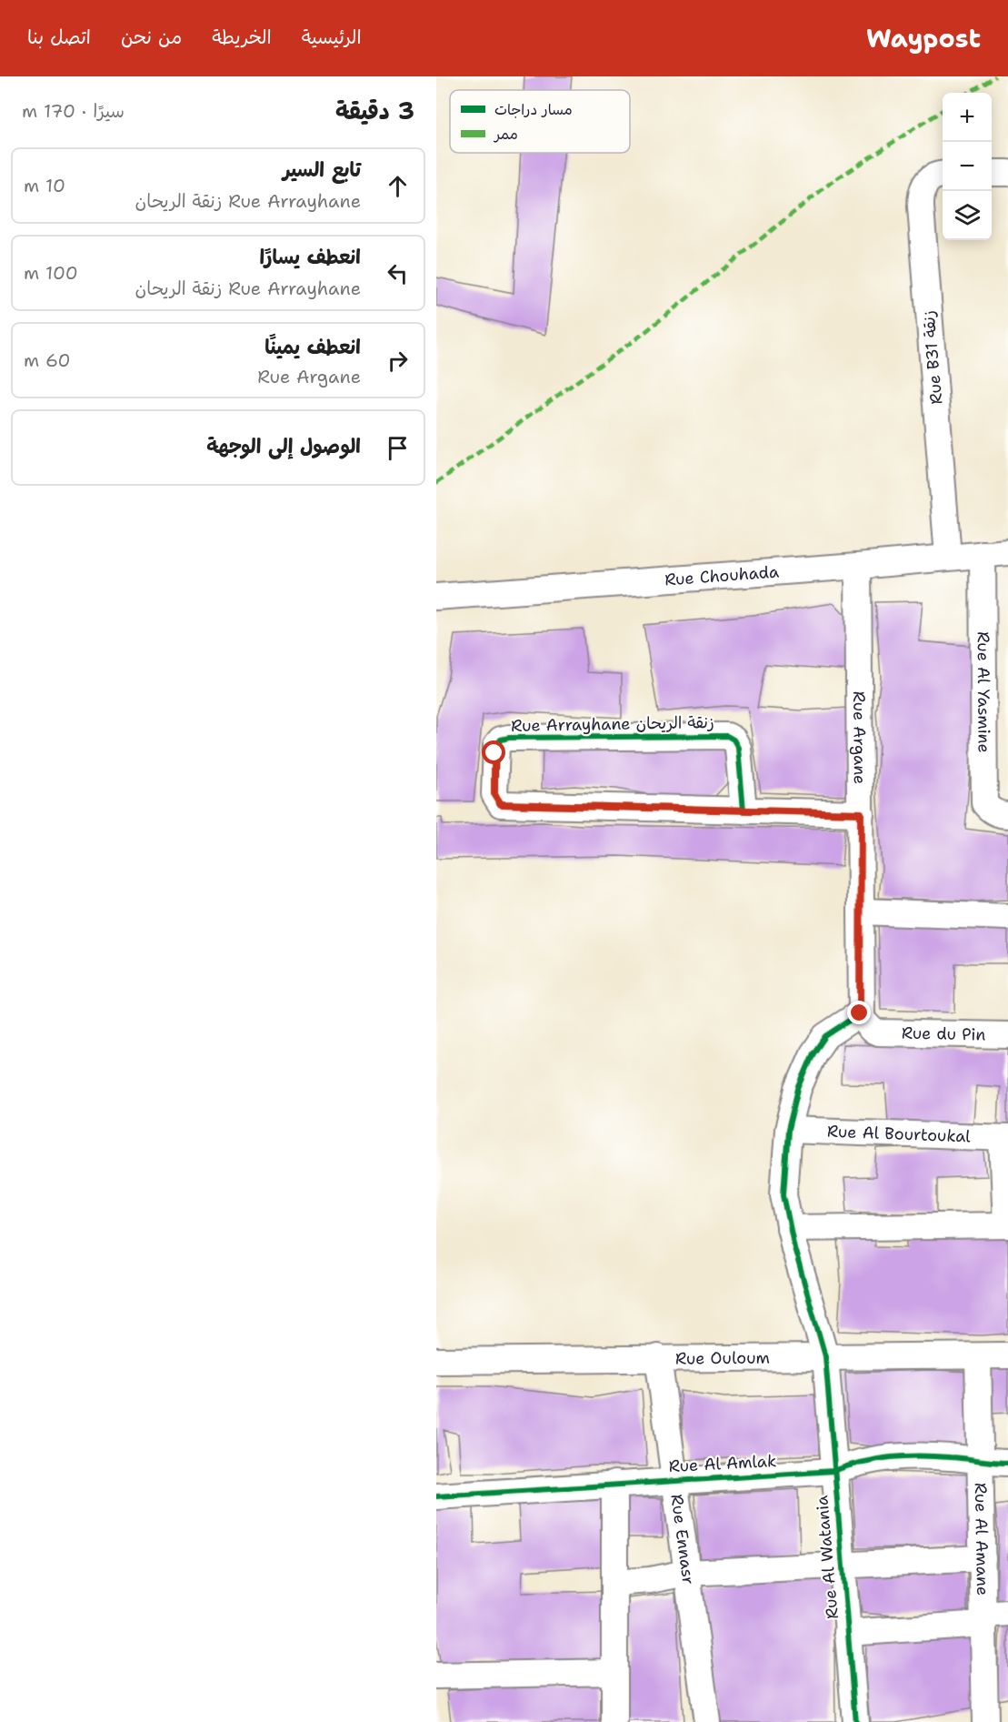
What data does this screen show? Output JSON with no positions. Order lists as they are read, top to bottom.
{
  "streets": {
    "street": [
      "Rue B31 زنقة",
      "Rue Chouhada",
      "Rue Al Yasmine",
      "Rue Arrayhane زنقة الريحان",
      "Rue Argane",
      "Rue du Pin",
      "Rue Al Bourtoukal",
      "Rue Ouloum",
      "Rue Al Amlak",
      "Rue Al Amane",
      "Rue Ennasr",
      "Rue Al Watania"
    ]
  },
  "crossings": [
    ["Rue B31 زنقة", "Rue Chouhada"],
    ["Rue Chouhada", "Rue Al Yasmine"],
    ["Rue Chouhada", "Rue Argane"],
    ["Rue Arrayhane زنقة الريحان", "Rue Argane"],
    ["Rue Argane", "Rue du Pin"],
    ["Rue Argane", "Rue Al Watania"],
    ["Rue du Pin", "Rue Al Watania"],
    ["Rue Al Bourtoukal", "Rue Al Watania"],
    ["Rue Ouloum", "Rue Al Amane"],
    ["Rue Ouloum", "Rue Ennasr"],
    ["Rue Ouloum", "Rue Al Watania"],
    ["Rue Al Amlak", "Rue Al Amane"],
    ["Rue Al Amlak", "Rue Ennasr"],
    ["Rue Al Amlak", "Rue Al Watania"]
  ],
  "legend": ["مسار دراجات", "ممر"],
  "page": {
    "header": "Waypost",
    "nav": [
      "الرئيسية",
      "الخريطة",
      "من نحن",
      "اتصل بنا"
    ],
    "heading": ["3 دقيقة", "سيرًا · 170 m"],
    "map_buttons": ["+", "−"],
    "list": [
      ["تابع السير", "Rue Arrayhane زنقة الريحان", "10 m"],
      ["انعطف يسارًا", "Rue Arrayhane زنقة الريحان", "100 m"],
      ["انعطف يمينًا", "Rue Argane", "60 m"],
      "الوصول إلى الوجهة"
    ]
  }
}
